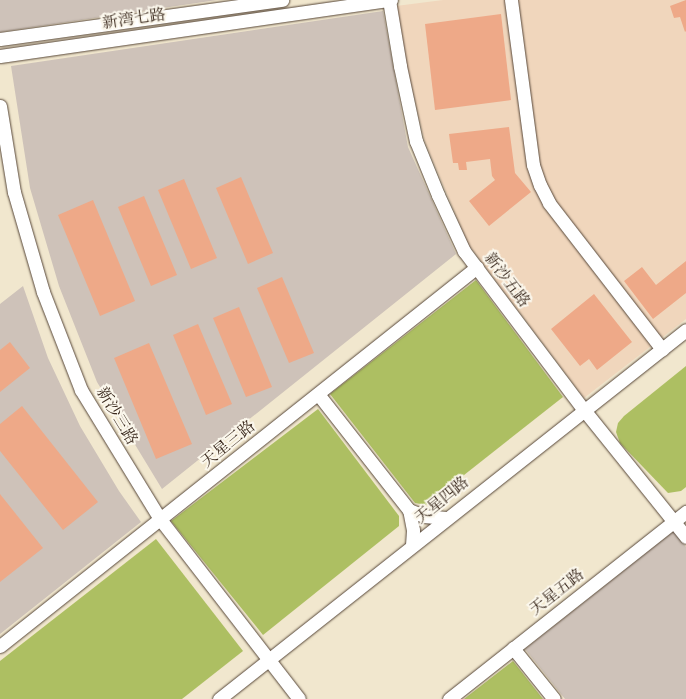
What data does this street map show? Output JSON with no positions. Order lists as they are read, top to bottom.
{
  "streets": {
    "street": [
      "新湾七路",
      "新沙五路",
      "新沙三路",
      "天星三路",
      "天星四路",
      "天星五路"
    ]
  },
  "crossings": [
    ["新湾七路", "新沙五路"],
    ["新沙五路", "天星三路"],
    ["新沙五路", "天星四路"],
    ["新沙五路", "天星五路"],
    ["新沙三路", "天星三路"],
    ["新沙三路", "天星四路"]
  ]
}
